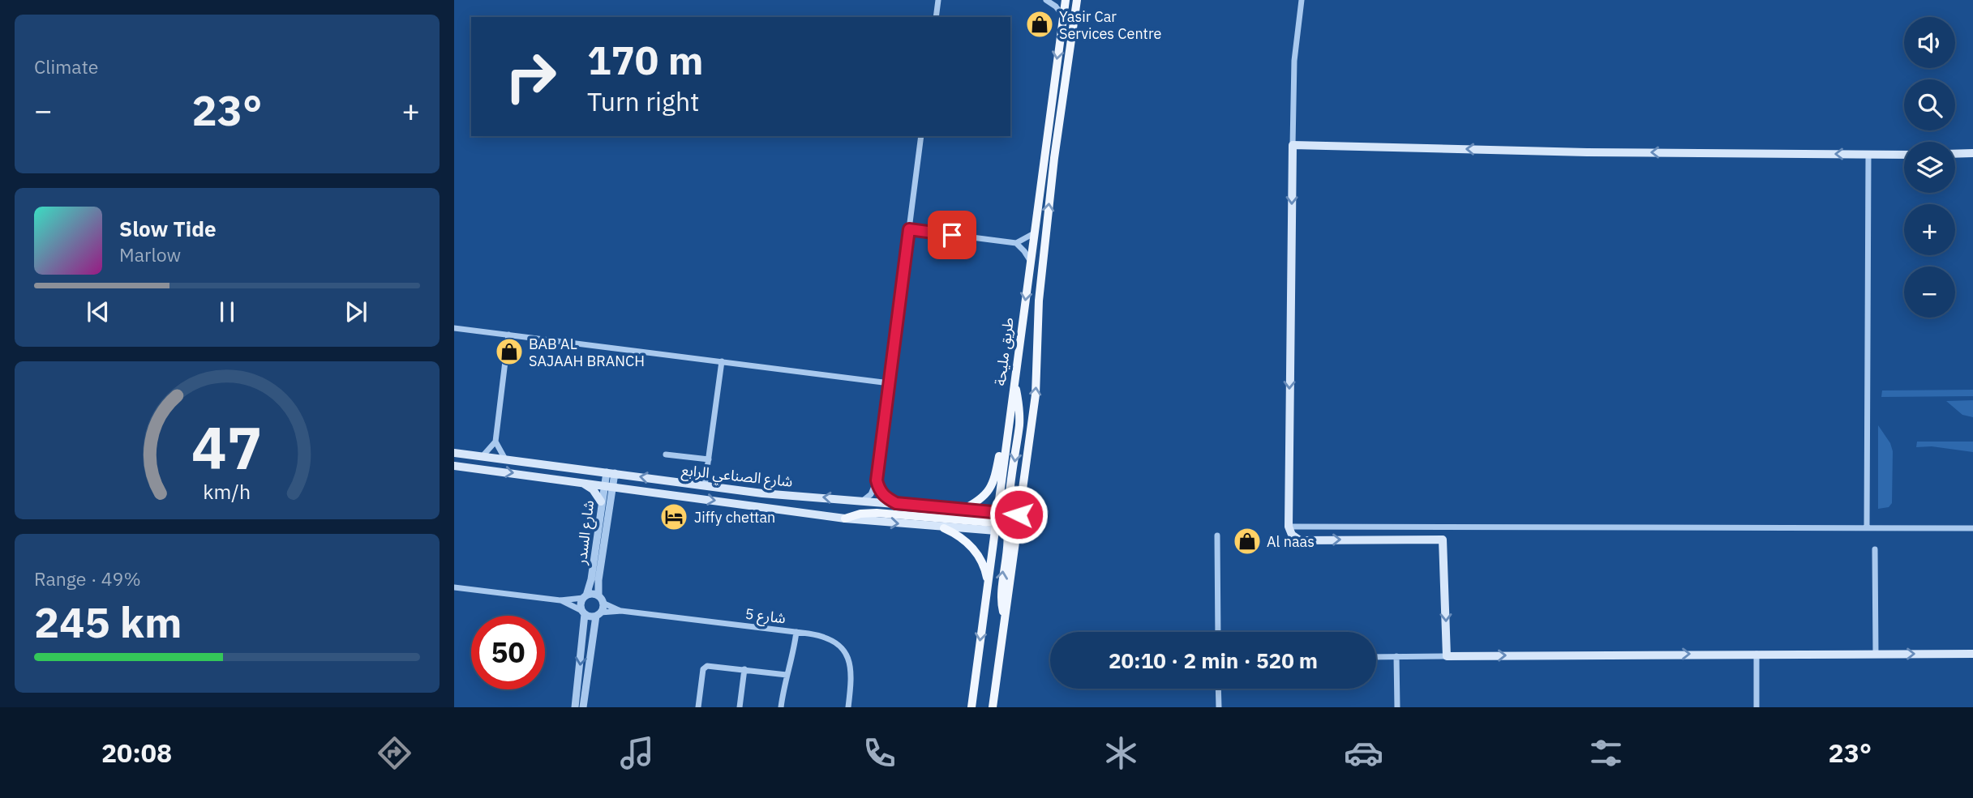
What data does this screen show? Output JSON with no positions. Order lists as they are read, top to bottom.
{
  "streets": {
    "main road": ["طريق مليحة", "شارع الصناعي الرابع"],
    "street": ["شارع السدر", "شارع 5"]
  },
  "crossings": [
    ["طريق مليحة", "شارع الصناعي الرابع"],
    ["شارع الصناعي الرابع", "شارع السدر"],
    ["شارع السدر", "شارع 5"]
  ],
  "places": {
    "shop": ["Yasir Car Services Centre", "BAB AL SAJAAH BRANCH", "Al naas"],
    "hotel": ["Jiffy chettan"]
  },
  "page": {
    "tile": [
      "Climate",
      ["Range · 49%", "245 km"]
    ],
    "map_buttons": ["+", "−"],
    "turn": ["170 m", "Turn right"],
    "heat": ["−", "23°", "+"],
    "song": ["Slow Tide", "Marlow"],
    "limit": "50",
    "trip": "20:10 · 2 min · 520 m",
    "tabs": ["20:08", "23°"],
    "gauge": ["47", "km/h"]
  }
}
